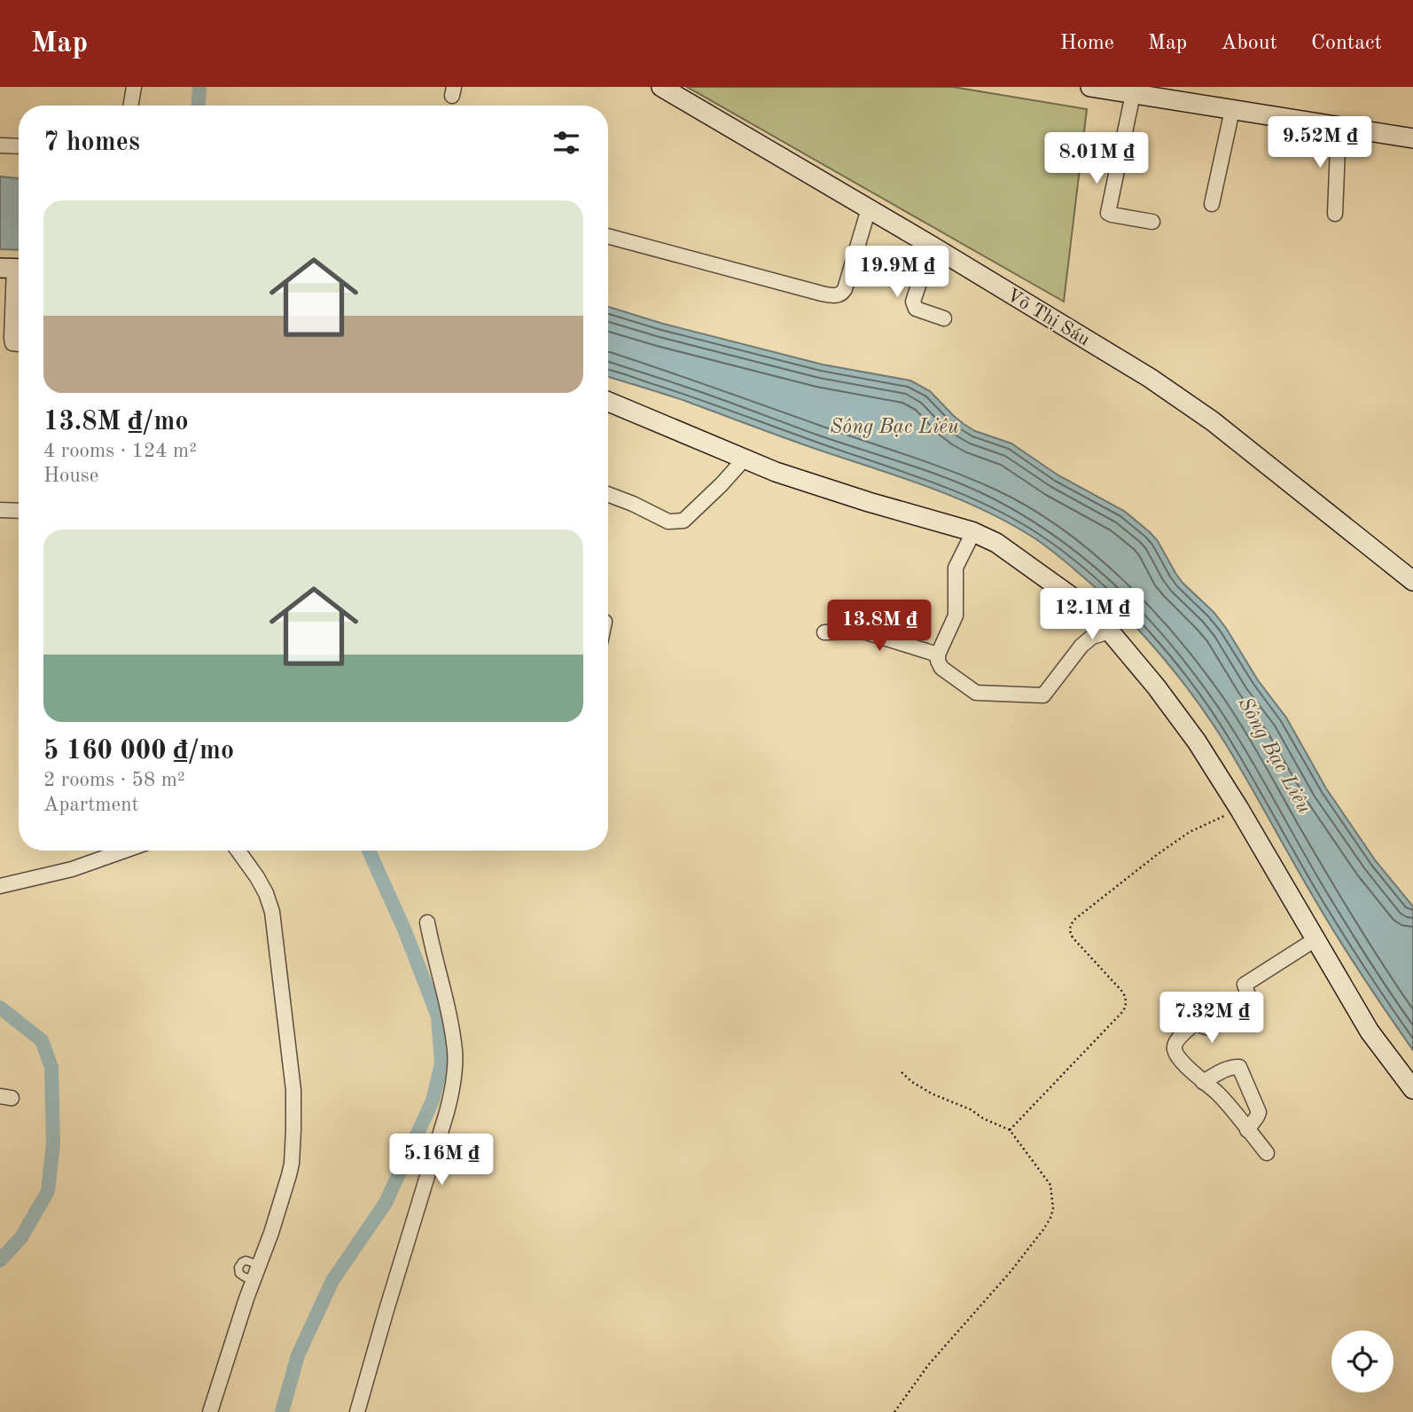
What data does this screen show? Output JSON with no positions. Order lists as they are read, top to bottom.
{
  "streets": {
    "main road": ["Võ Thị Sáu"]
  },
  "water": ["Sông Bạc Liêu"],
  "page": {
    "header": "Map",
    "nav": [
      "Home",
      "Map",
      "About",
      "Contact"
    ],
    "heading": "7 homes",
    "price": [
      "9.52M ₫",
      "8.01M ₫",
      "19.9M ₫",
      "12.1M ₫",
      "13.8M ₫",
      "7.32M ₫",
      "5.16M ₫"
    ],
    "list": [
      {
        "name": "13.8M ₫/mo",
        "note": "4 rooms · 124 m² · House"
      },
      {
        "name": "5 160 000 ₫/mo",
        "note": "2 rooms · 58 m² · Apartment"
      }
    ]
  }
}
